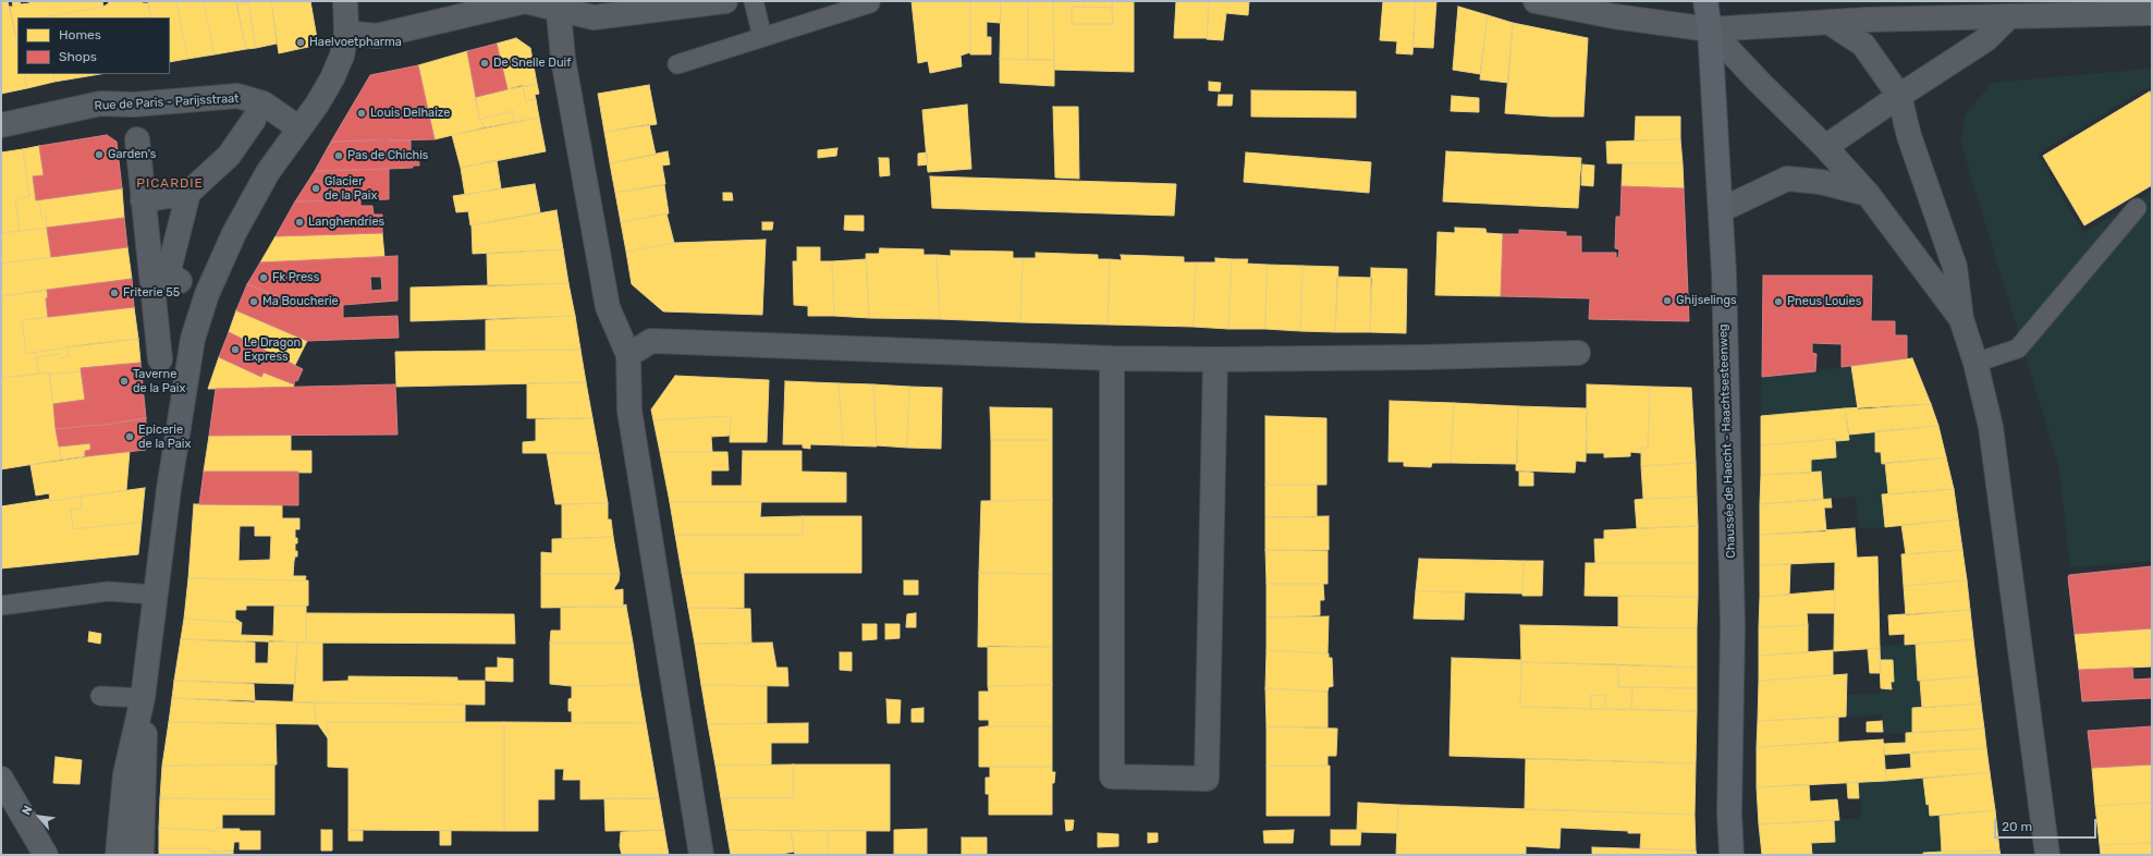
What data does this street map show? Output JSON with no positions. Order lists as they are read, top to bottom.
{
  "streets": {
    "street": ["Rue de Paris - Parijsstraat", "Chaussée de Haecht - Haachtsesteenweg"]
  },
  "districts": ["PICARDIE"],
  "places": [
    "Haelvoetpharma",
    "De Snelle Duif",
    "Louis Delhaize",
    "Garden's",
    "Pas de Chichis",
    "Glacier de la Paix",
    "Langhendries",
    "Fk Press",
    "Friterie 55",
    "Ghijselings",
    "Ma Boucherie",
    "Pneus Louies",
    "Le Dragon Express",
    "Taverne de la Paix",
    "Epicerie de la Paix"
  ],
  "legend": ["Homes", "Shops"],
  "scale_bar": "20 m",
  "north": "top left"
}
